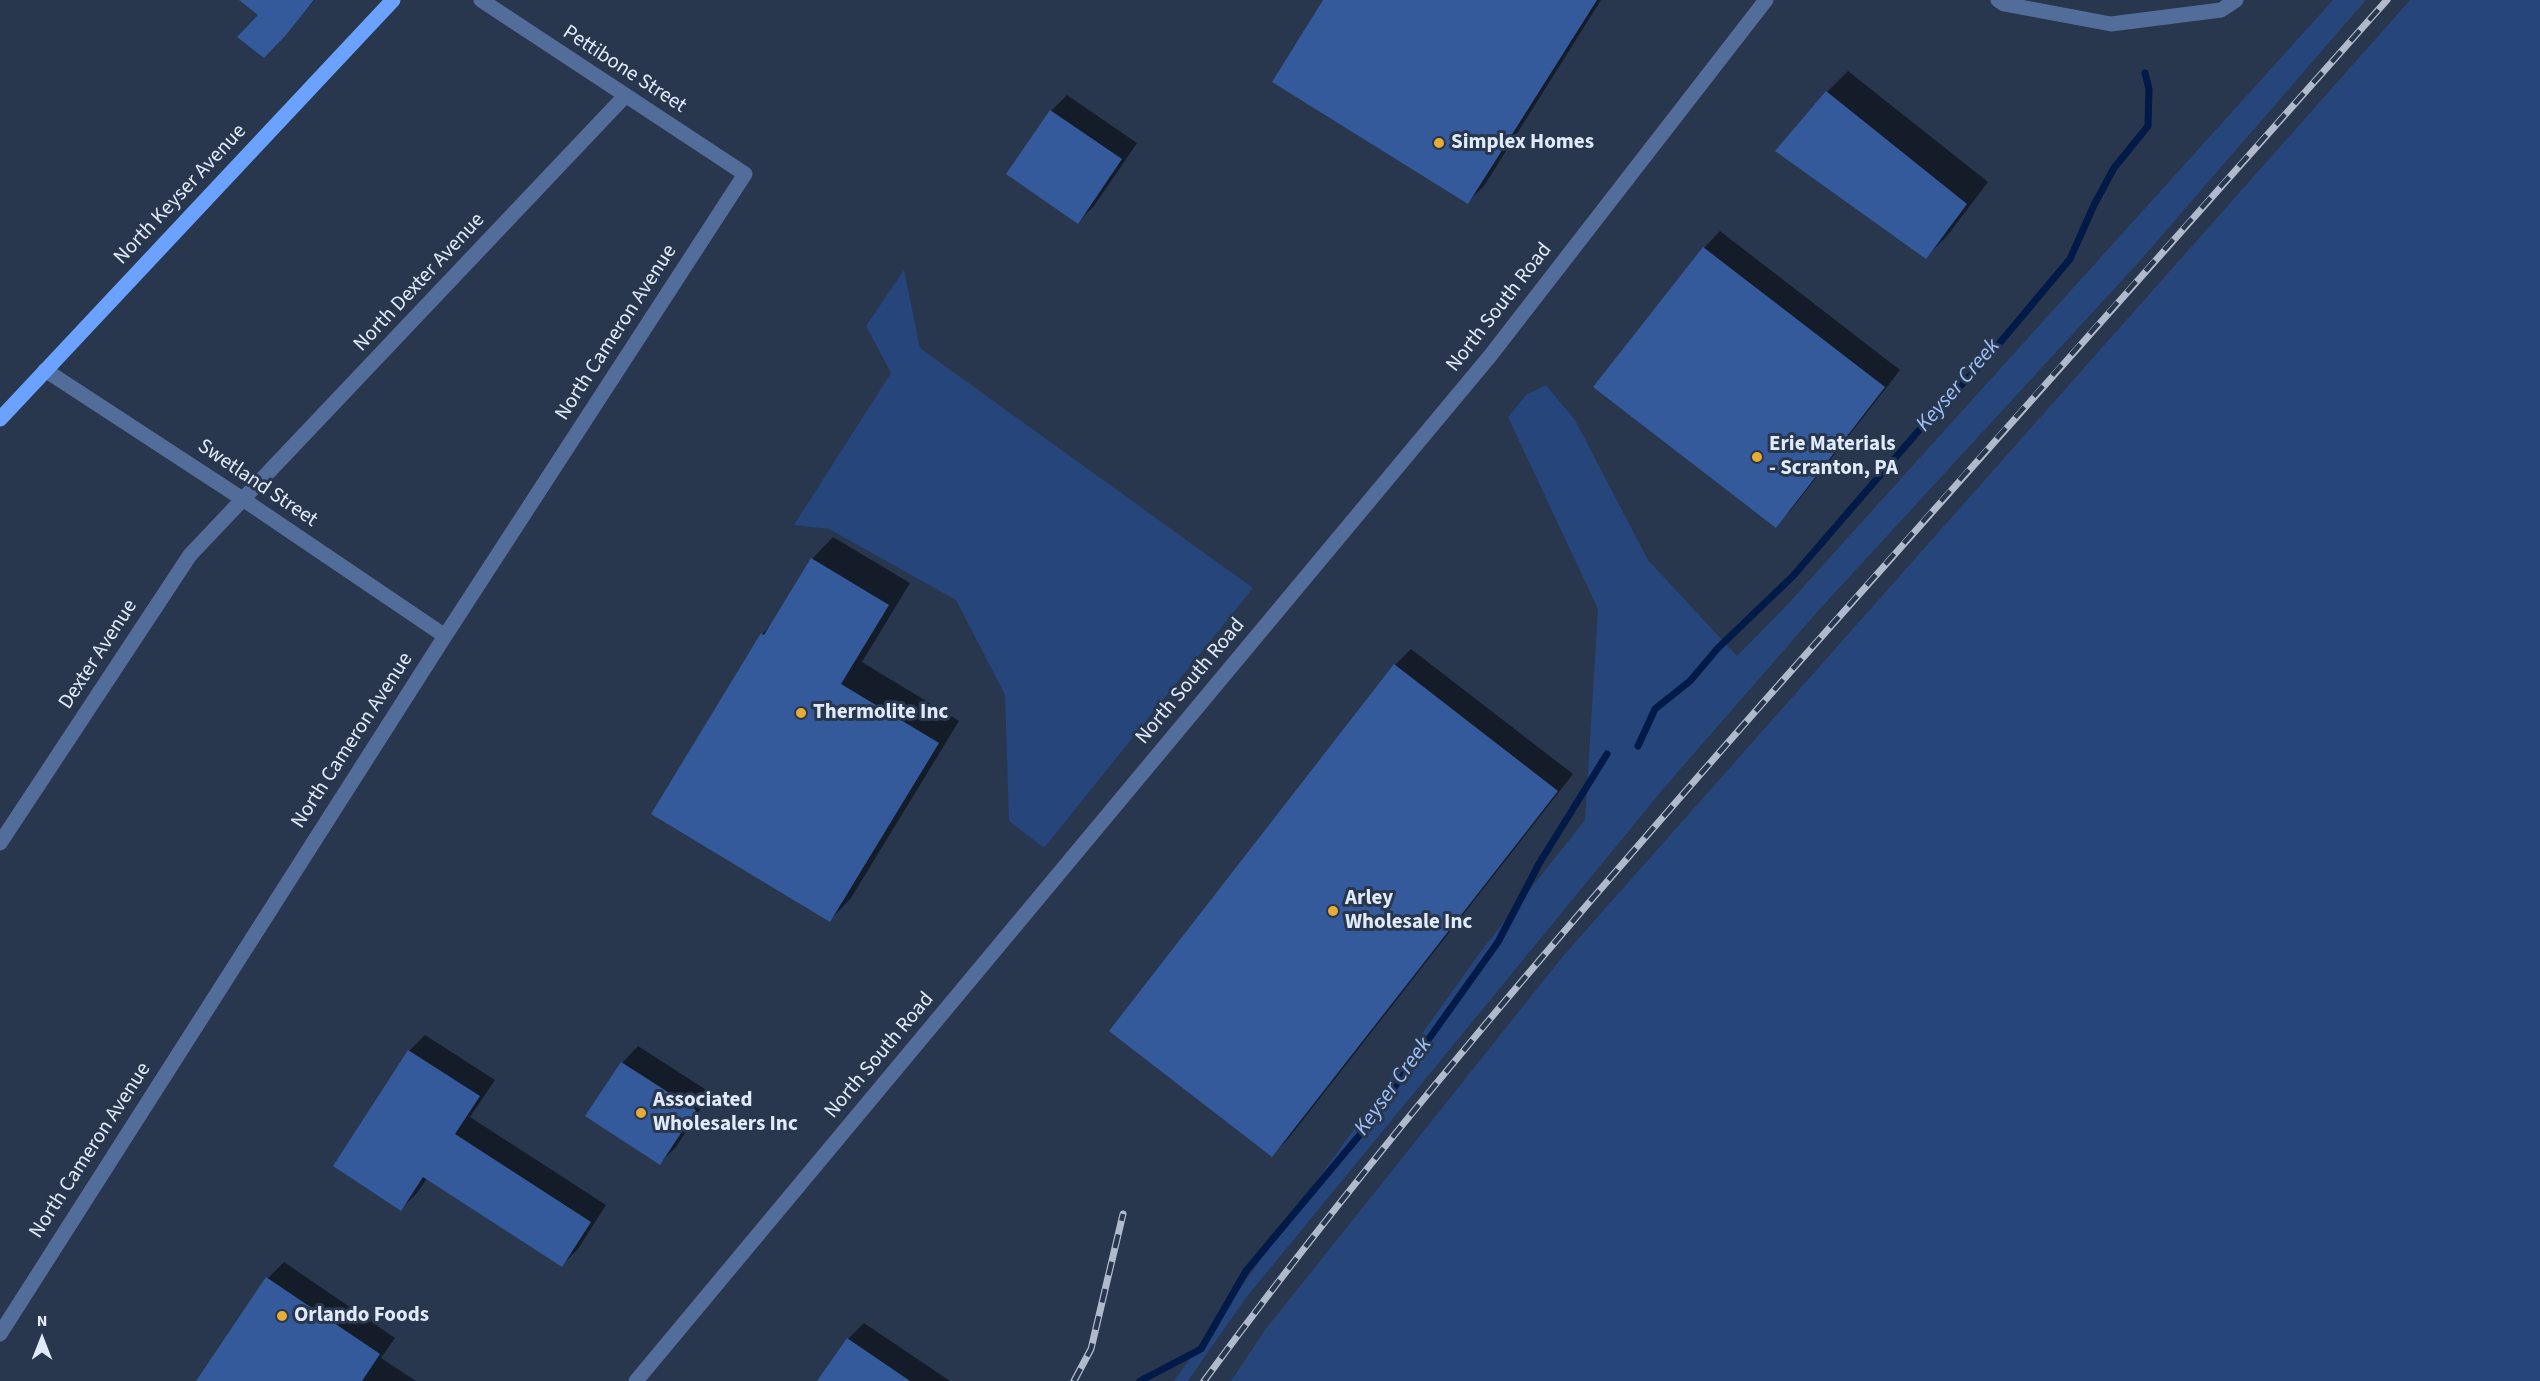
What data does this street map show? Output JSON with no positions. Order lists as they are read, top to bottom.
{
  "streets": {
    "main road": ["North Keyser Avenue"],
    "street": [
      "Pettibone Street",
      "North Dexter Avenue",
      "North South Road",
      "North Cameron Avenue",
      "Swetland Street",
      "Dexter Avenue"
    ]
  },
  "crossings": [
    ["Pettibone Street", "North Dexter Avenue"],
    ["Pettibone Street", "North Cameron Avenue"],
    ["North Keyser Avenue", "Swetland Street"],
    ["North Dexter Avenue", "Swetland Street"],
    ["North Dexter Avenue", "Dexter Avenue"],
    ["North Cameron Avenue", "Swetland Street"],
    ["Swetland Street", "Dexter Avenue"]
  ],
  "water": ["Keyser Creek"],
  "places": [
    "Simplex Homes",
    "Erie Materials - Scranton, PA",
    "Thermolite Inc",
    "Arley Wholesale Inc",
    "Associated Wholesalers Inc",
    "Orlando Foods"
  ],
  "north": "top"
}
